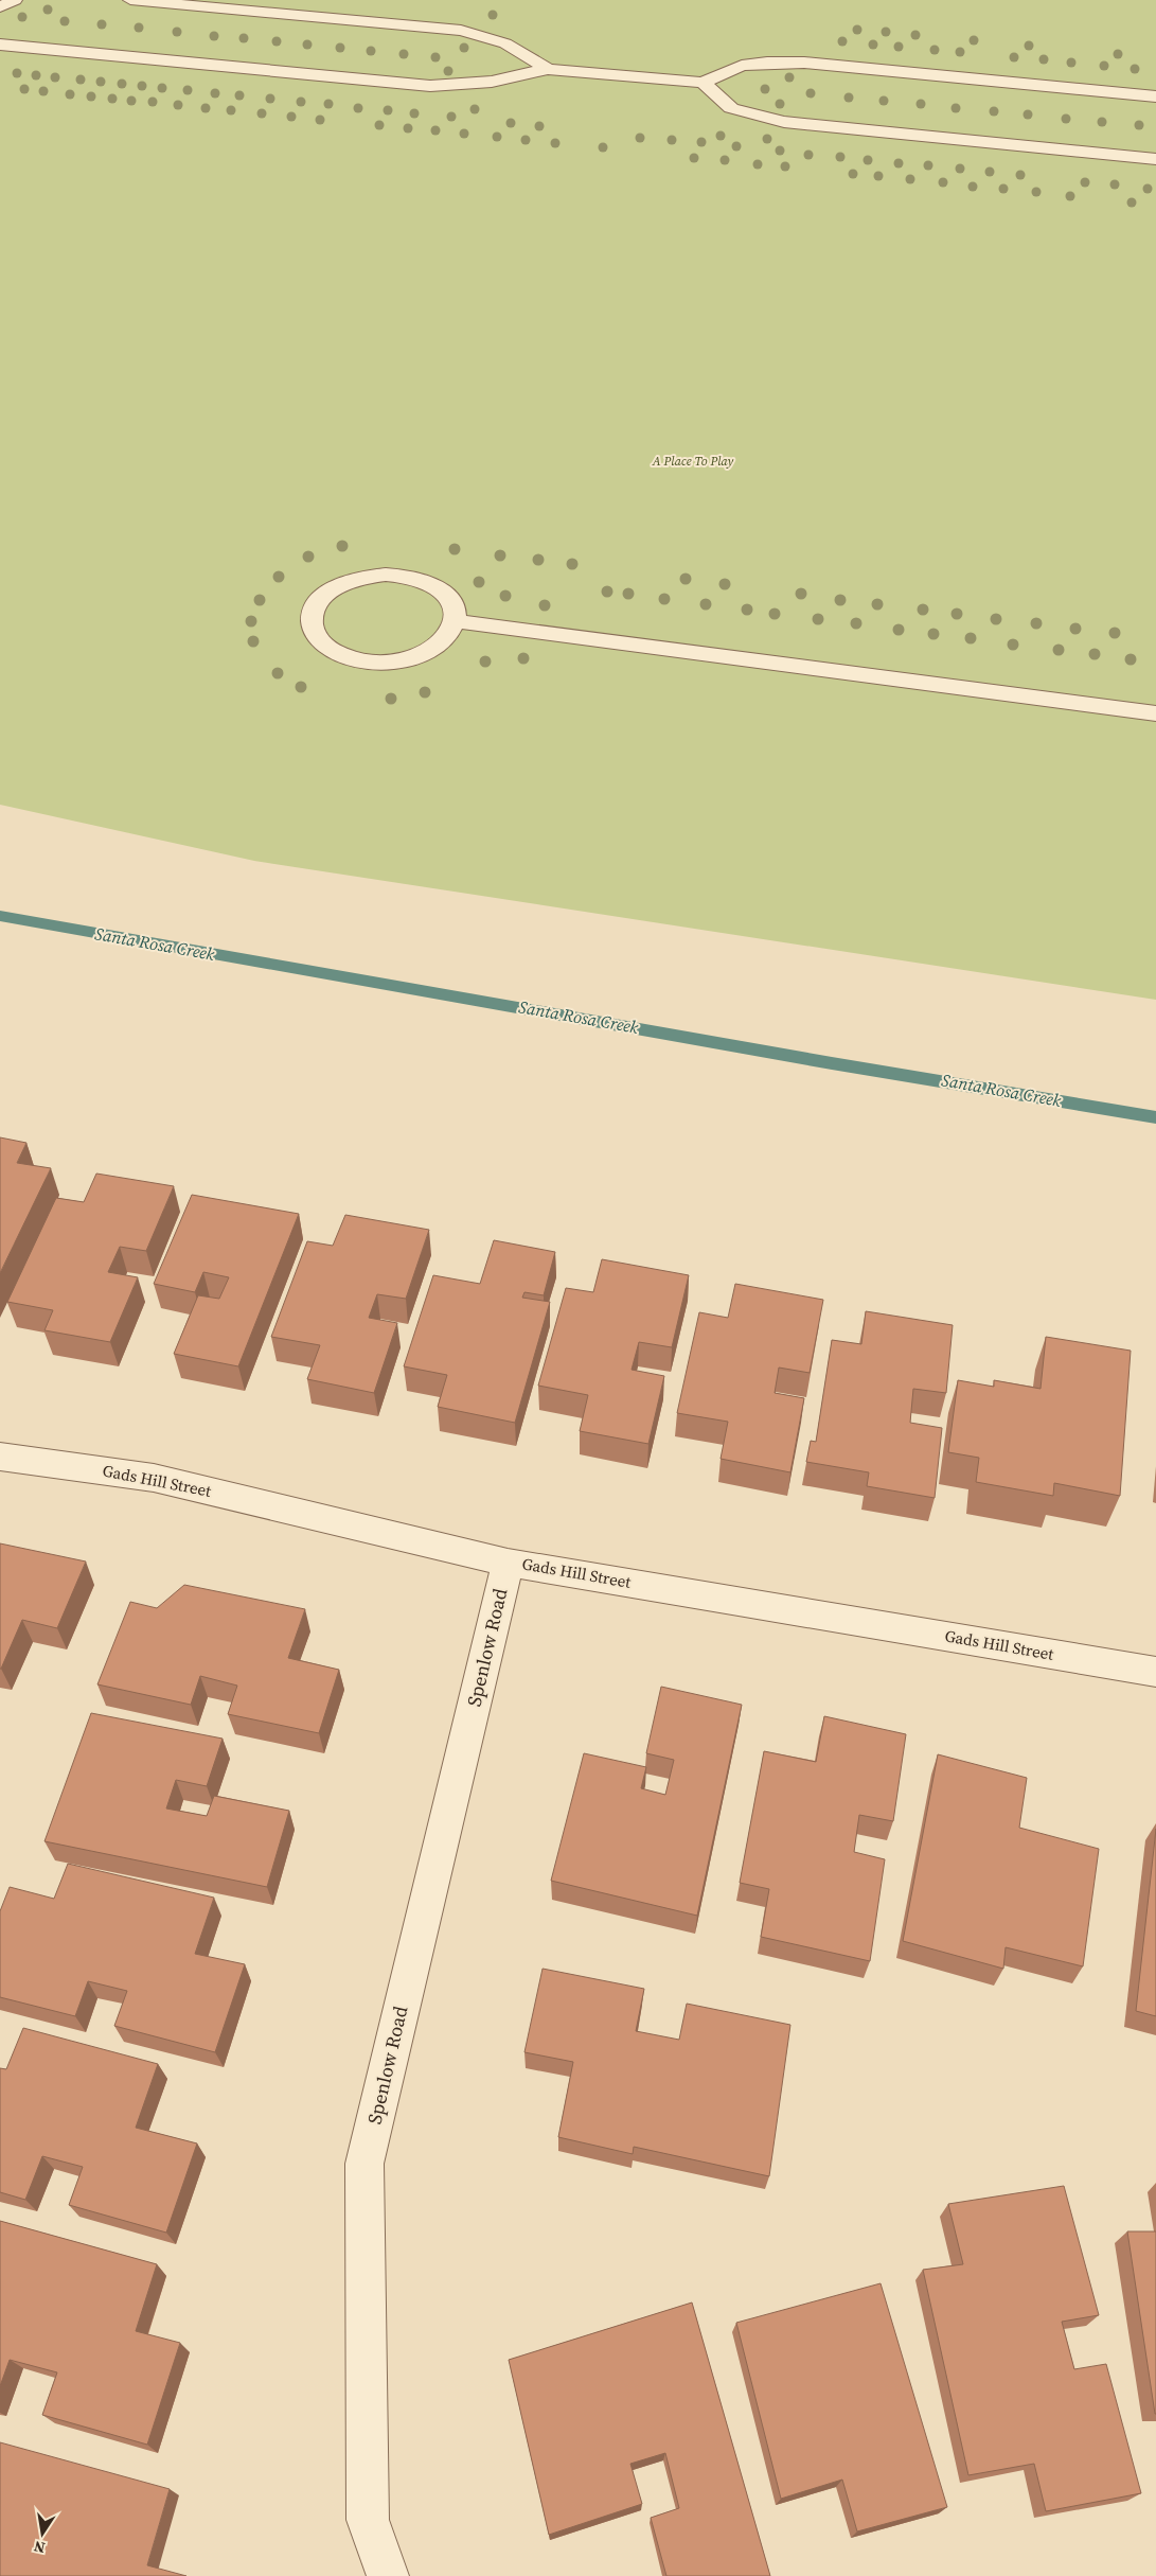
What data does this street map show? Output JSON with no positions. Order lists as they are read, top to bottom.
{
  "streets": {
    "street": ["Gads Hill Street", "Spenlow Road"]
  },
  "crossings": [
    ["Gads Hill Street", "Spenlow Road"]
  ],
  "water": ["Santa Rosa Creek"],
  "parks": ["A Place To Play"],
  "north": "bottom"
}
